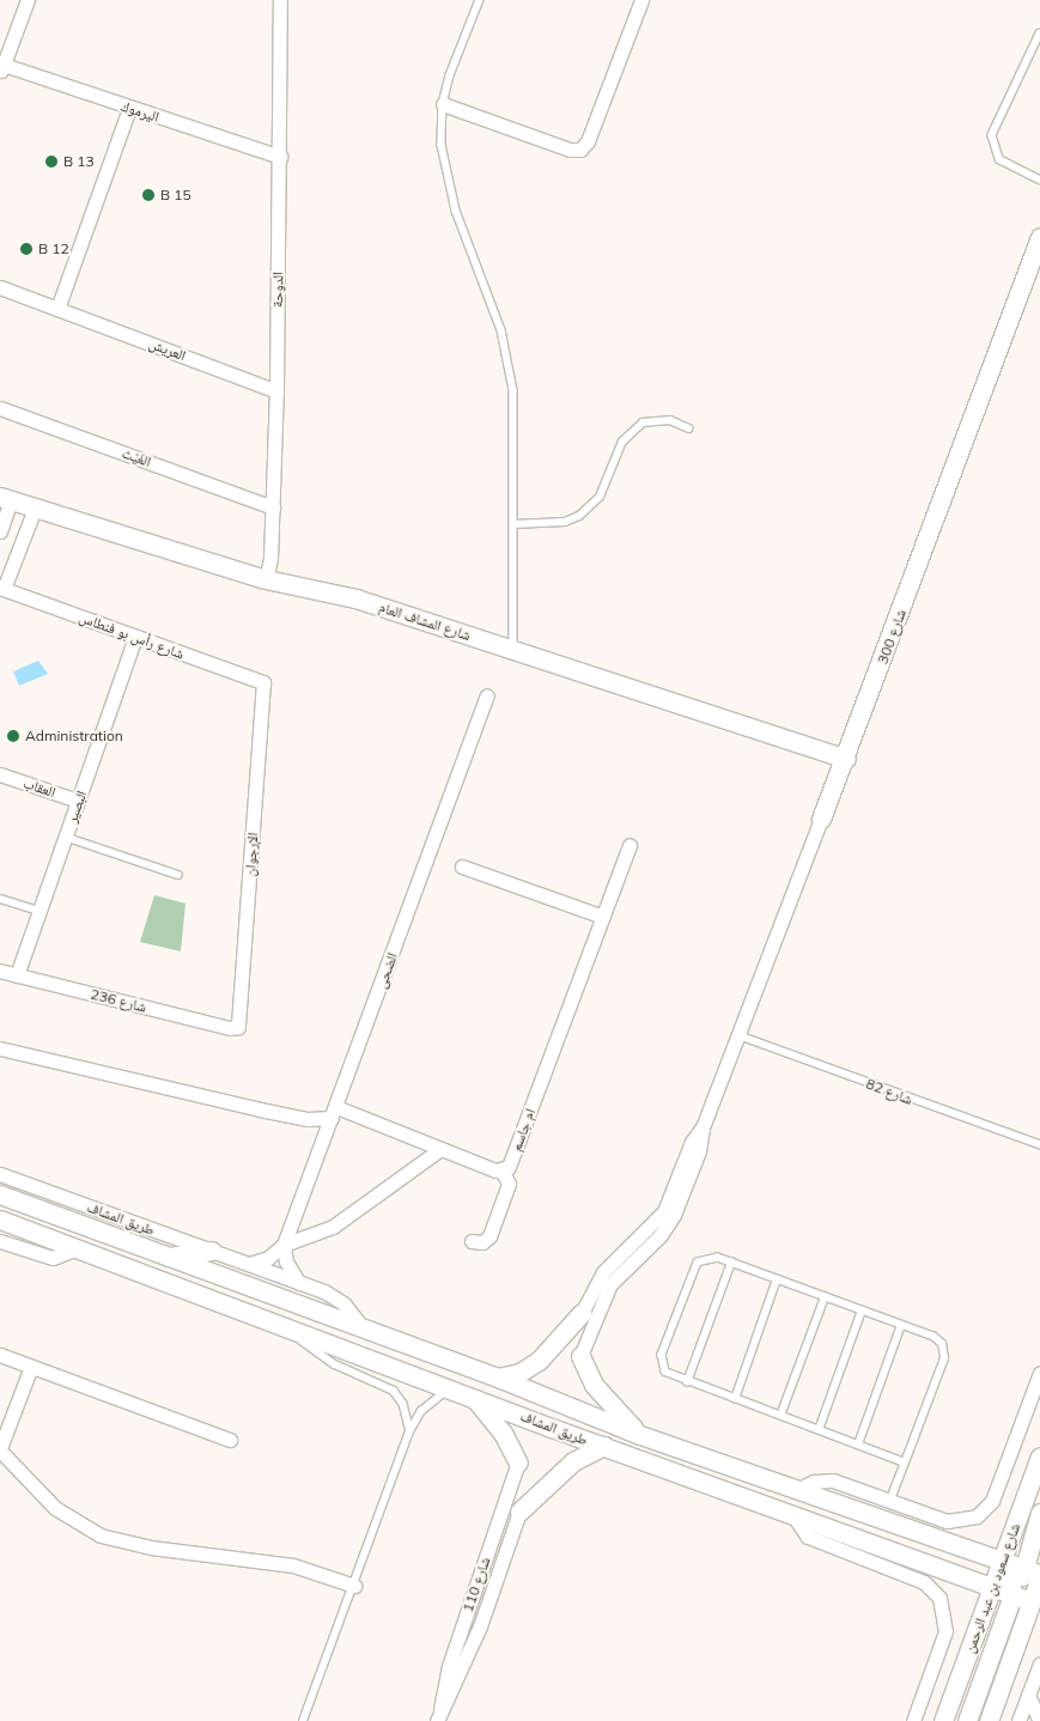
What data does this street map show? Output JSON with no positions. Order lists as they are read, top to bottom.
{
  "streets": {
    "street": [
      "اليرموك",
      "الدوحة",
      "العريش",
      "الغَيْث",
      "شارع المشاف العام",
      "شارع رأس بو فنطاس",
      "شارع 300",
      "العقاب",
      "البصير",
      "الإرجوان",
      "الضحى",
      "شارع 236",
      "ام جاسم",
      "طريق المشاف",
      "شارع 110",
      "شارع سعود بن عبد الرحمن"
    ],
    "lane": ["شارع 82"]
  },
  "crossings": [
    ["اليرموك", "الدوحة"],
    ["الدوحة", "العريش"],
    ["الدوحة", "الغَيْث"],
    ["الدوحة", "شارع المشاف العام"],
    ["شارع المشاف العام", "شارع 300"],
    ["شارع رأس بو فنطاس", "البصير"],
    ["شارع رأس بو فنطاس", "الإرجوان"],
    ["شارع 300", "شارع 82"],
    ["العقاب", "البصير"],
    ["البصير", "شارع 236"],
    ["الإرجوان", "شارع 236"],
    ["طريق المشاف", "شارع سعود بن عبد الرحمن"]
  ],
  "places": [
    "B 13",
    "B 15",
    "B 12",
    "Administration"
  ]
}
